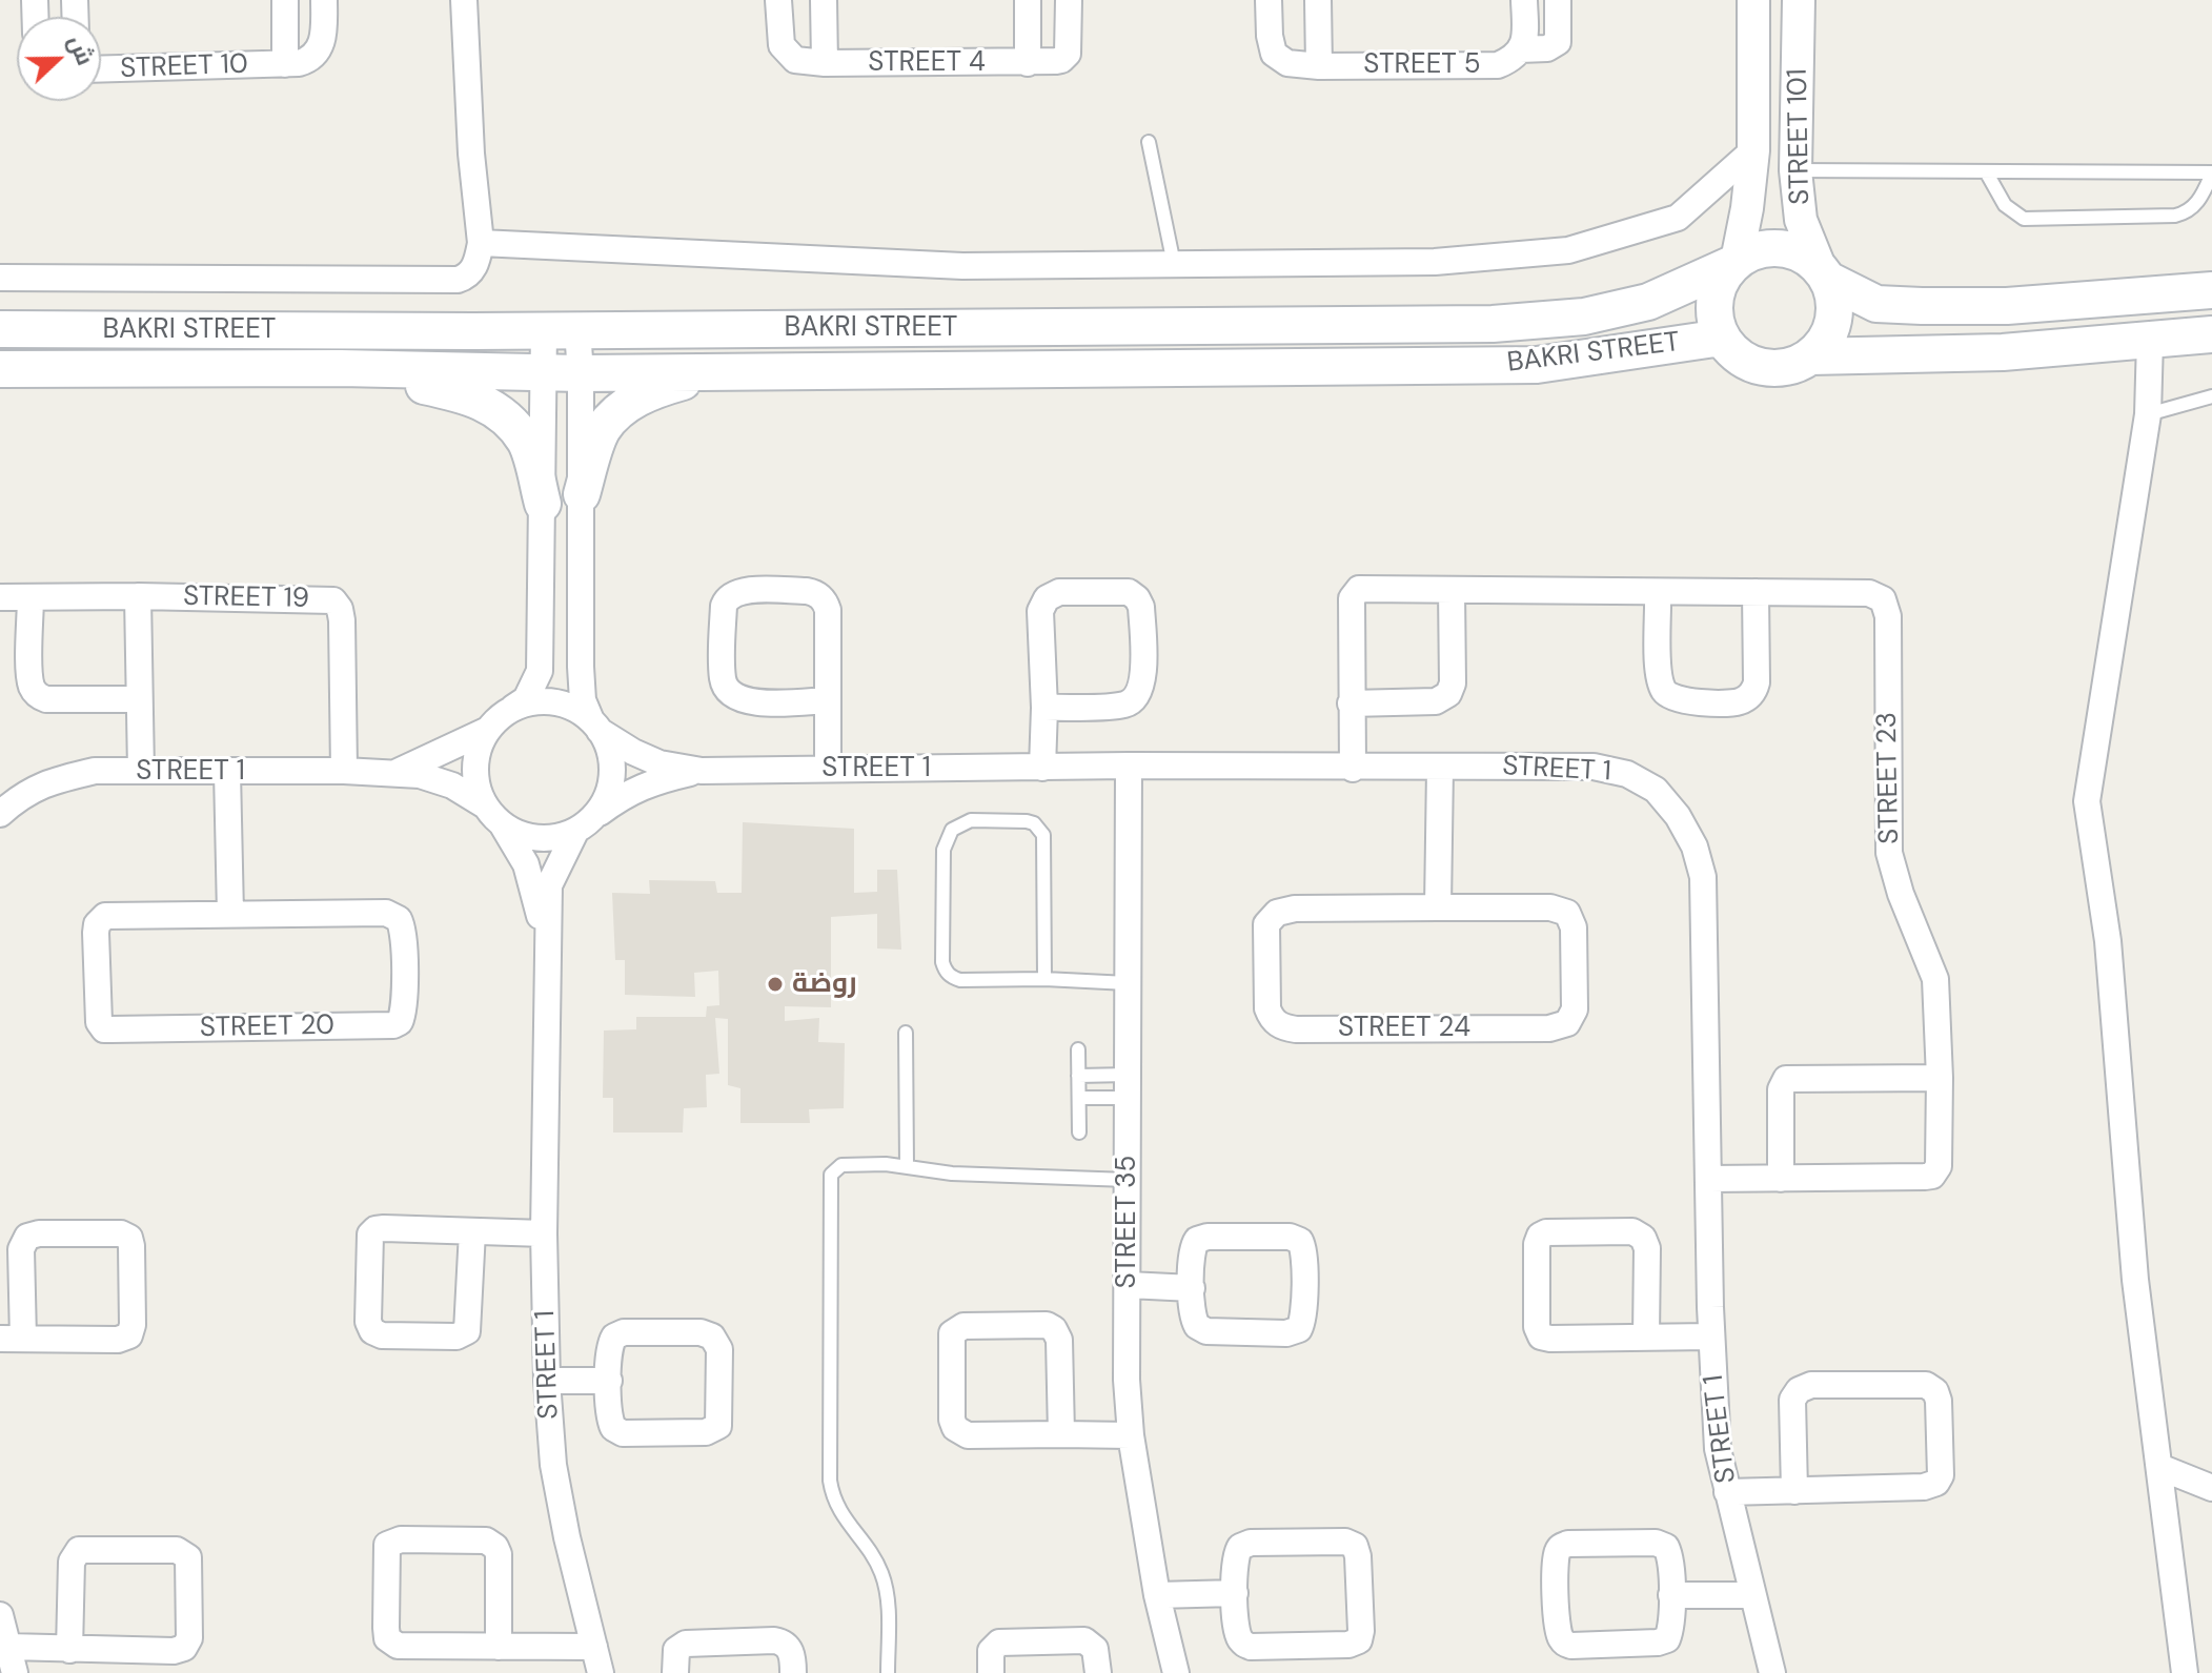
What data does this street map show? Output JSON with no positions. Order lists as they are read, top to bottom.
{
  "streets": {
    "main road": ["BAKRI STREET"],
    "street": [
      "STREET 4",
      "STREET 5",
      "STREET 10",
      "STREET 101",
      "STREET 19",
      "STREET 1",
      "STREET 23",
      "STREET 20",
      "STREET 24",
      "STREET 35"
    ]
  },
  "crossings": [
    ["STREET 101", "BAKRI STREET"],
    ["STREET 19", "STREET 1"],
    ["STREET 1", "STREET 23"],
    ["STREET 1", "STREET 35"]
  ],
  "places": ["روضة"],
  "north": "right"
}
